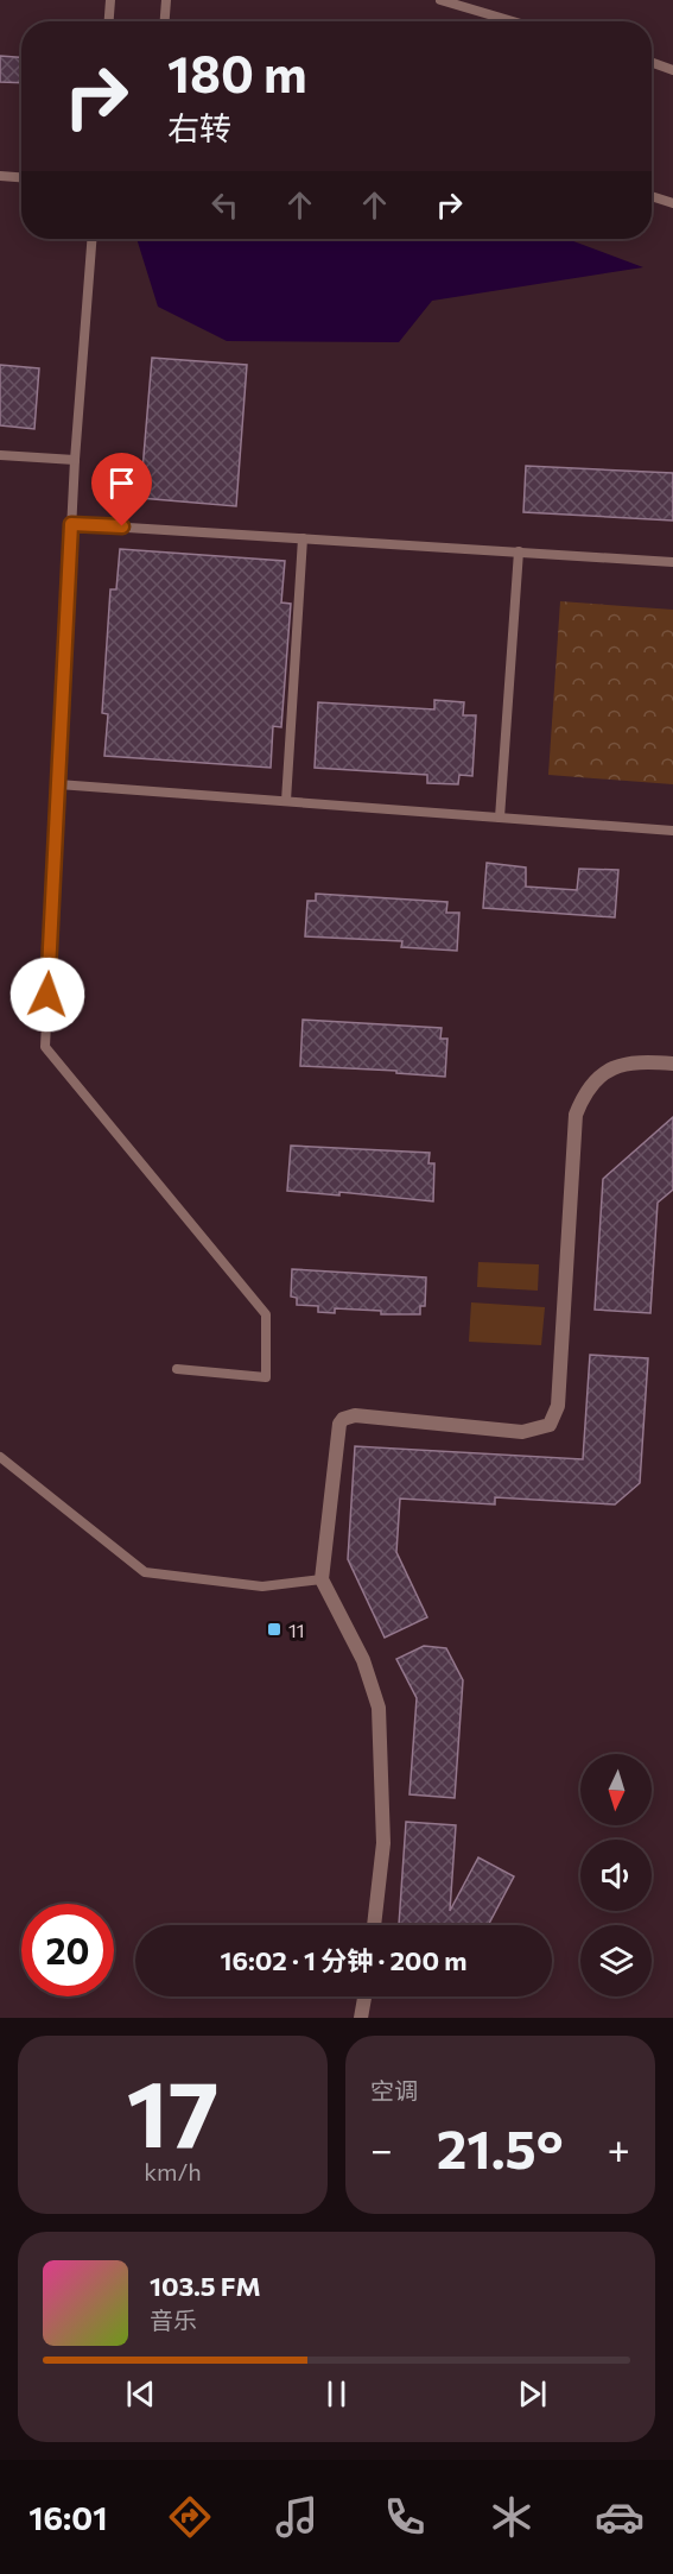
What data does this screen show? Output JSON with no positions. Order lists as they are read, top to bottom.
{
  "places": {
    "transit": ["11"]
  },
  "north": "bottom",
  "page": {
    "turn": ["180 m", "右转"],
    "limit": "20",
    "trip": "16:02 · 1 分钟 · 200 m",
    "tile": [
      ["17", "km/h"],
      "空调"
    ],
    "heat": ["−", "21.5°", "+"],
    "song": ["103.5 FM", "音乐"],
    "tabs": "16:01"
  }
}
